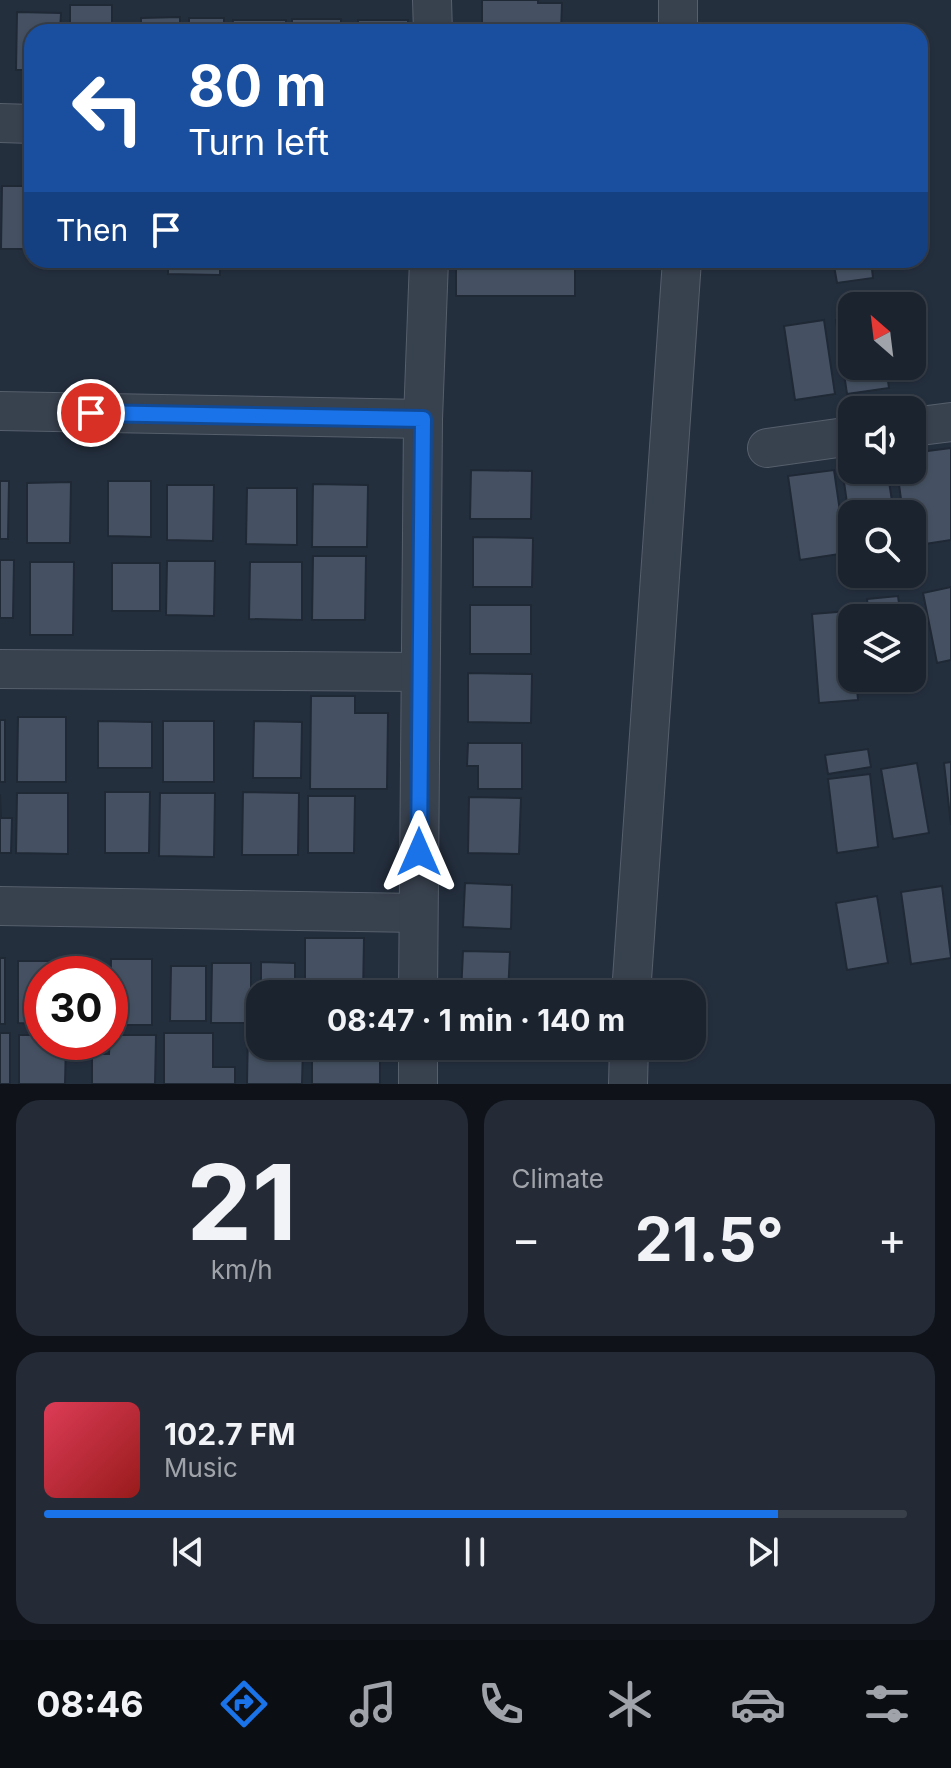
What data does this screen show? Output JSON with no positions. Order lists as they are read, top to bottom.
{
  "north": "top left",
  "page": {
    "turn": ["80 m", "Turn left"],
    "then": "Then",
    "limit": "30",
    "trip": "08:47 · 1 min · 140 m",
    "tile": [
      ["21", "km/h"],
      "Climate"
    ],
    "heat": ["−", "21.5°", "+"],
    "song": ["102.7 FM", "Music"],
    "tabs": "08:46"
  }
}
